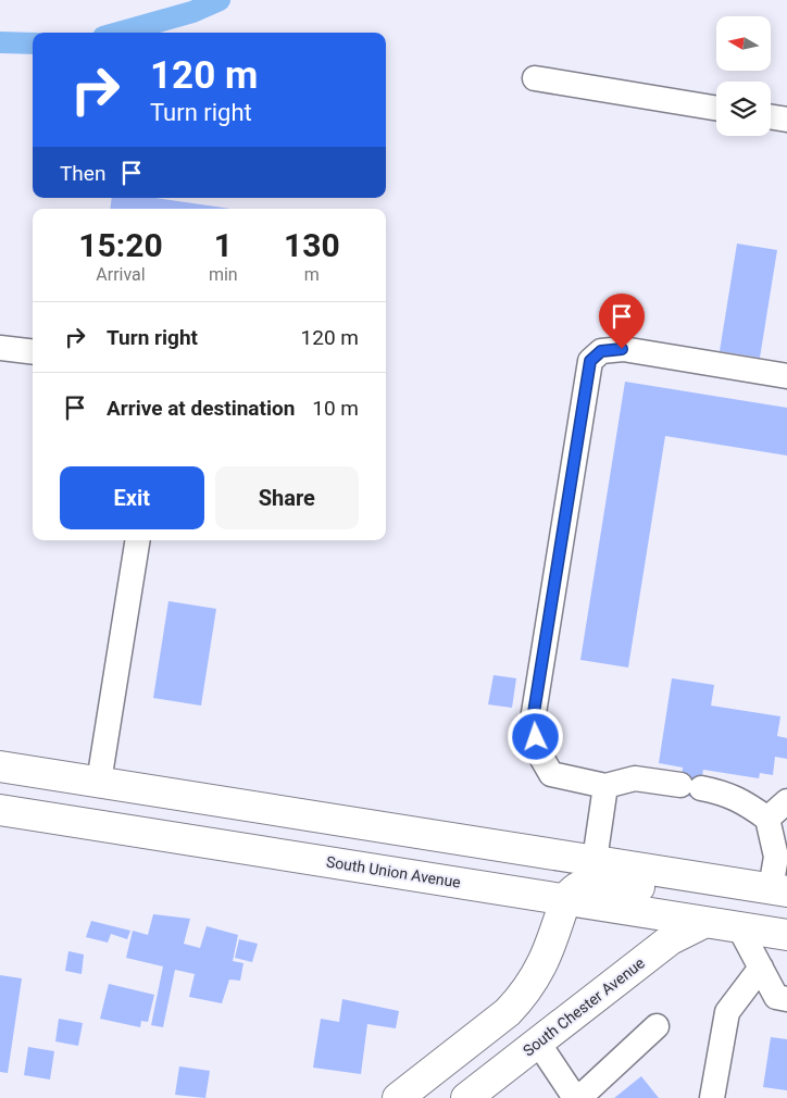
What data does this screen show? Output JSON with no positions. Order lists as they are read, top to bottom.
{
  "streets": {
    "main road": ["South Union Avenue", "South Chester Avenue"]
  },
  "crossings": [
    ["South Union Avenue", "South Chester Avenue"]
  ],
  "north": "left",
  "page": {
    "turn": ["120 m", "Turn right"],
    "then": "Then",
    "eta": [
      "15:20",
      "Arrival",
      "1",
      "min",
      "130",
      "m"
    ],
    "list": [
      {
        "name": "Turn right",
        "value": "120 m"
      },
      {
        "name": "Arrive at destination",
        "value": "10 m"
      }
    ],
    "buttons": ["Exit", "Share"]
  }
}
